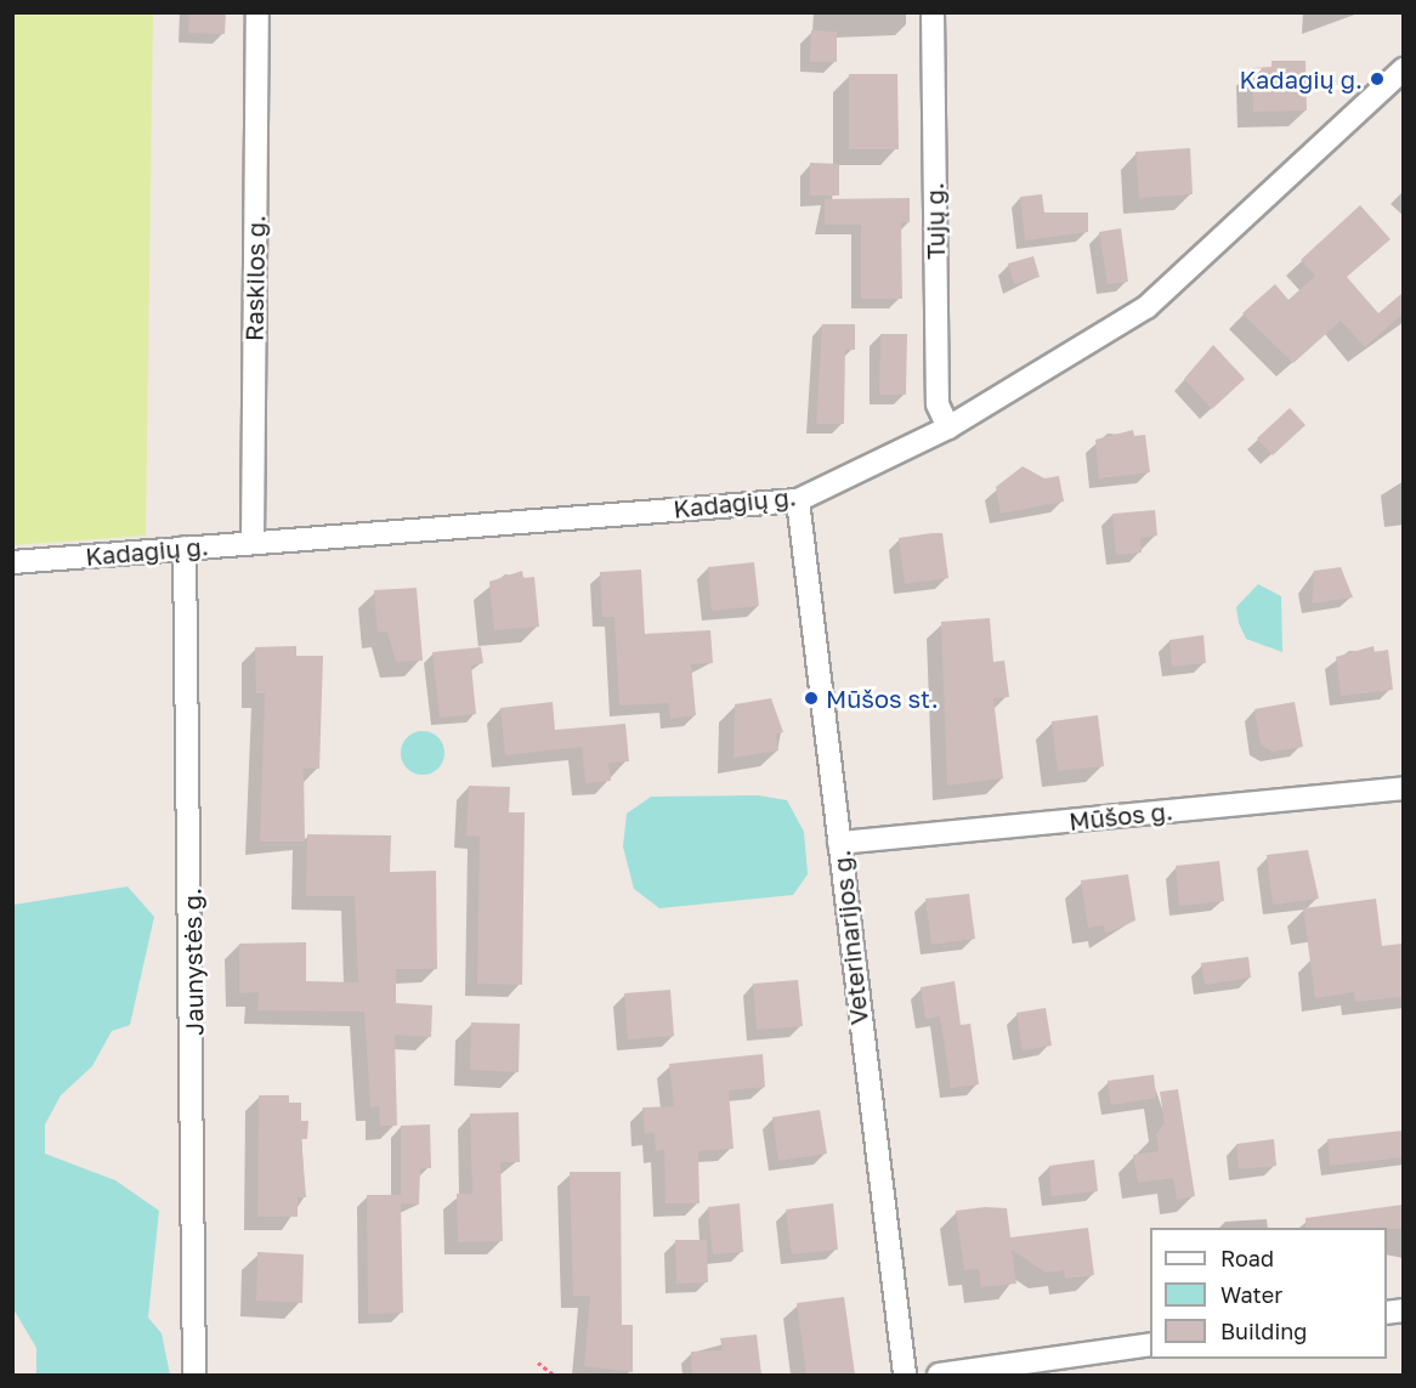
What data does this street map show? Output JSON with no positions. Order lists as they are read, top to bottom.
{
  "streets": {
    "street": [
      "Tujų g.",
      "Raskilos g.",
      "Kadagių g.",
      "Mūšos g.",
      "Veterinarijos g.",
      "Jaunystės g."
    ]
  },
  "crossings": [
    ["Tujų g.", "Kadagių g."],
    ["Raskilos g.", "Kadagių g."],
    ["Kadagių g.", "Veterinarijos g."],
    ["Kadagių g.", "Jaunystės g."],
    ["Mūšos g.", "Veterinarijos g."]
  ],
  "places": ["Kadagių g.", "Mūšos st."],
  "legend": ["Road", "Water", "Building"]
}
